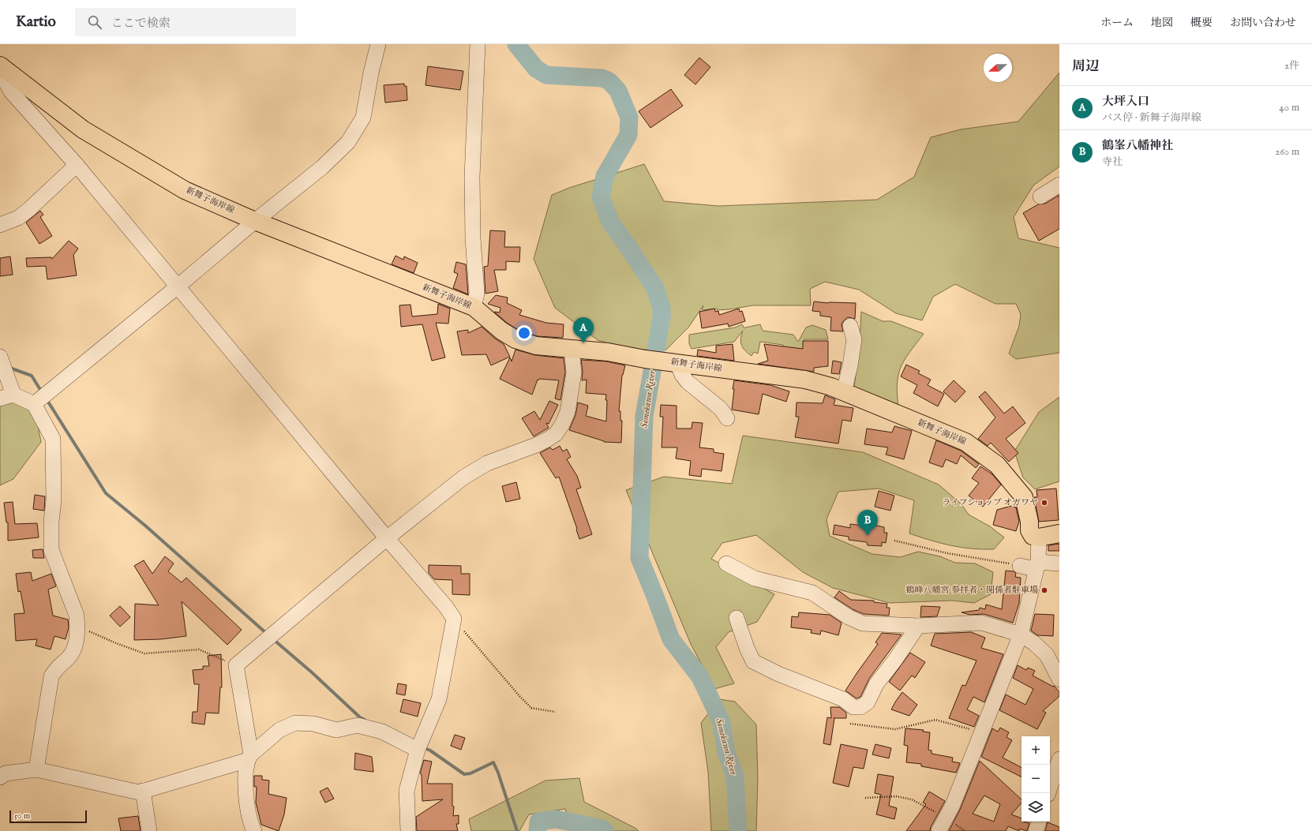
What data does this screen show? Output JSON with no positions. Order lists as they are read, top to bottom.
{
  "streets": {
    "main road": ["新舞子海岸線"]
  },
  "water": ["Somekawa River"],
  "places": ["ライフショップ オガワヤ", "鶴峰八幡宮 参拝者・関係者駐車場"],
  "scale_bar": "50 m",
  "north": "left",
  "page": {
    "header": "Kartio",
    "search": "ここで検索",
    "nav": [
      "ホーム",
      "地図",
      "概要",
      "お問い合わせ"
    ],
    "heading": ["周辺", "2件"],
    "list": [
      {
        "mark": "A",
        "name": "大坪入口",
        "note": "バス停 · 新舞子海岸線",
        "value": "40 m"
      },
      {
        "mark": "B",
        "name": "鶴峯八幡神社",
        "note": "寺社",
        "value": "260 m"
      }
    ],
    "pins": ["A", "B"],
    "map_buttons": ["+", "−"],
    "scale": "50 m"
  }
}
